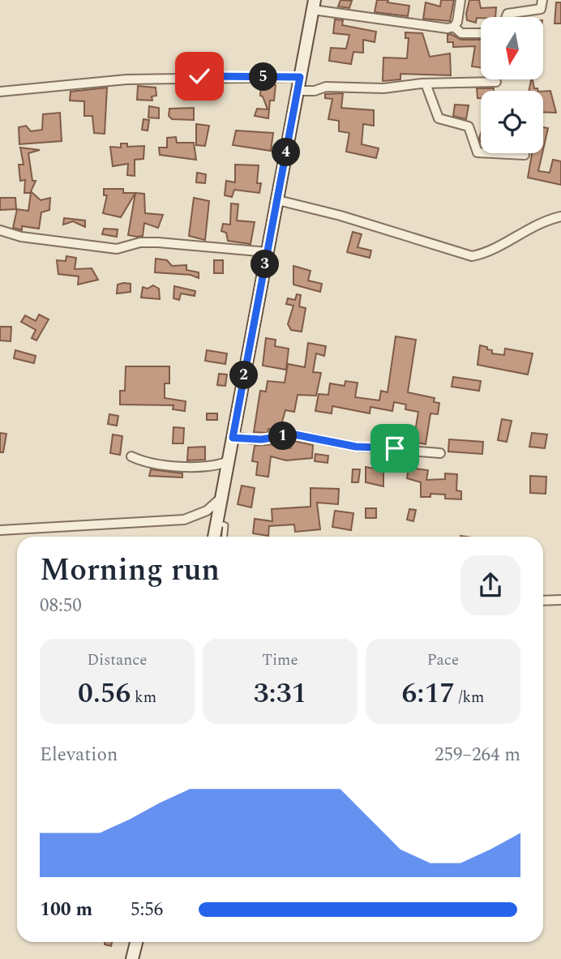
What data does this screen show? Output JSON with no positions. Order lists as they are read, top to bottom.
{
  "north": "bottom",
  "page": {
    "pins": [
      "5",
      "4",
      "3",
      "2",
      "1"
    ],
    "heading": ["Morning run", "08:50"],
    "stats": [
      ["Distance", "0.56 km"],
      ["Time", "3:31"],
      ["Pace", "6:17 /km"]
    ],
    "chart": ["Elevation", "259–264 m"],
    "list": [
      {
        "name": "100 m",
        "note": "5:56"
      }
    ]
  }
}
